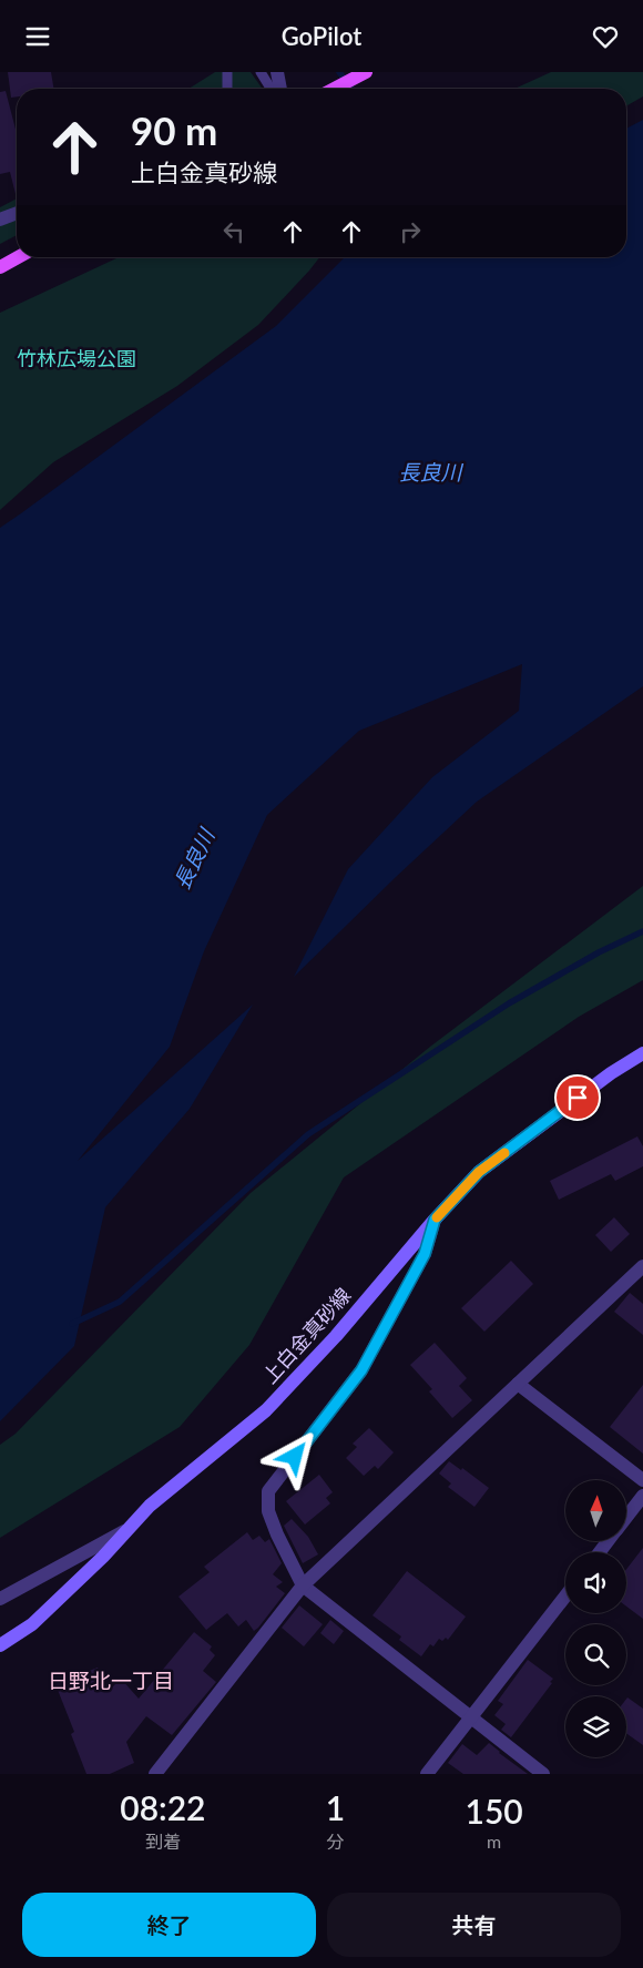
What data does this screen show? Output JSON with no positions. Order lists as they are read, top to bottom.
{
  "streets": {
    "main road": ["上白金真砂線"]
  },
  "districts": ["日野北一丁目"],
  "water": ["長良川"],
  "parks": ["竹林広場公園"],
  "north": "top",
  "page": {
    "header": "GoPilot",
    "turn": ["90 m", "上白金真砂線"],
    "eta": [
      "08:22",
      "到着",
      "1",
      "分",
      "150",
      "m"
    ],
    "buttons": ["終了", "共有"]
  }
}
